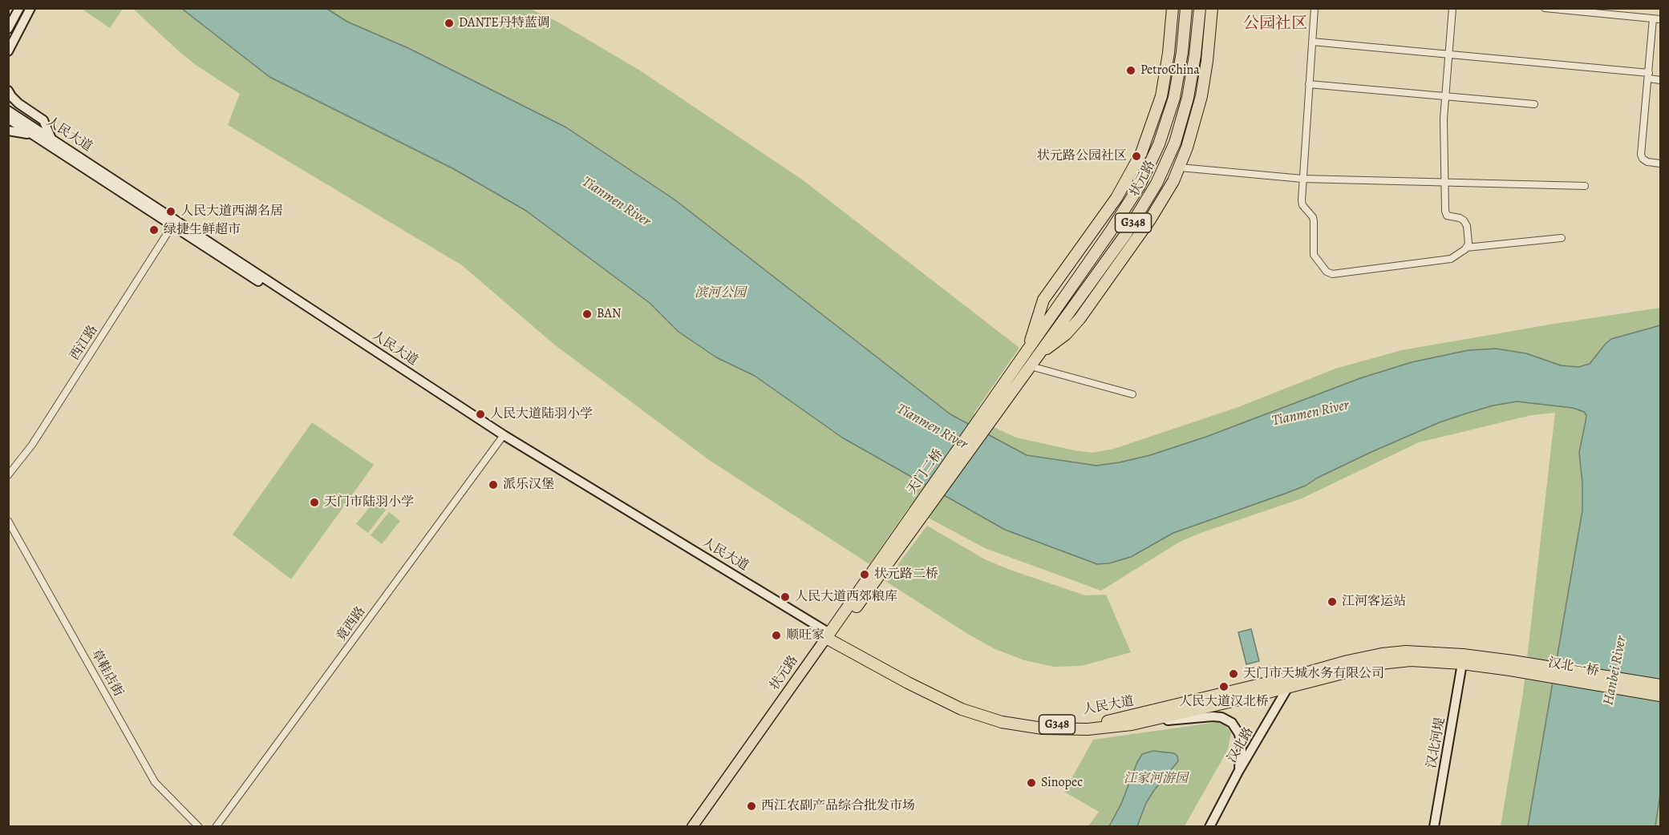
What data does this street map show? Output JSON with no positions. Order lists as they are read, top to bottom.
{
  "streets": {
    "highway": [
      "人民大道",
      "状元路",
      "G348",
      "天门二桥",
      "汉北一桥"
    ],
    "main road": ["汉北河堤", "汉北路"],
    "street": ["西江路", "竟西路", "草鞋店街"]
  },
  "crossings": [
    ["人民大道", "状元路"],
    ["人民大道", "西江路"],
    ["人民大道", "竟西路"],
    ["人民大道", "汉北一桥"],
    ["人民大道", "汉北河堤"],
    ["人民大道", "汉北路"],
    ["状元路", "天门二桥"]
  ],
  "districts": ["公园社区"],
  "water": ["Tianmen River", "Hanbei River"],
  "parks": ["滨河公园", "江家河游园"],
  "places": [
    "DANTE丹特蓝调",
    "PetroChina",
    "状元路公园社区",
    "人民大道西湖名居",
    "绿捷生鲜超市",
    "BAN",
    "人民大道陆羽小学",
    "派乐汉堡",
    "天门市陆羽小学",
    "状元路二桥",
    "人民大道西郊粮库",
    "江河客运站",
    "顺旺家",
    "天门市天城水务有限公司",
    "人民大道汉北桥",
    "Sinopec",
    "西江农副产品综合批发市场"
  ]
}
